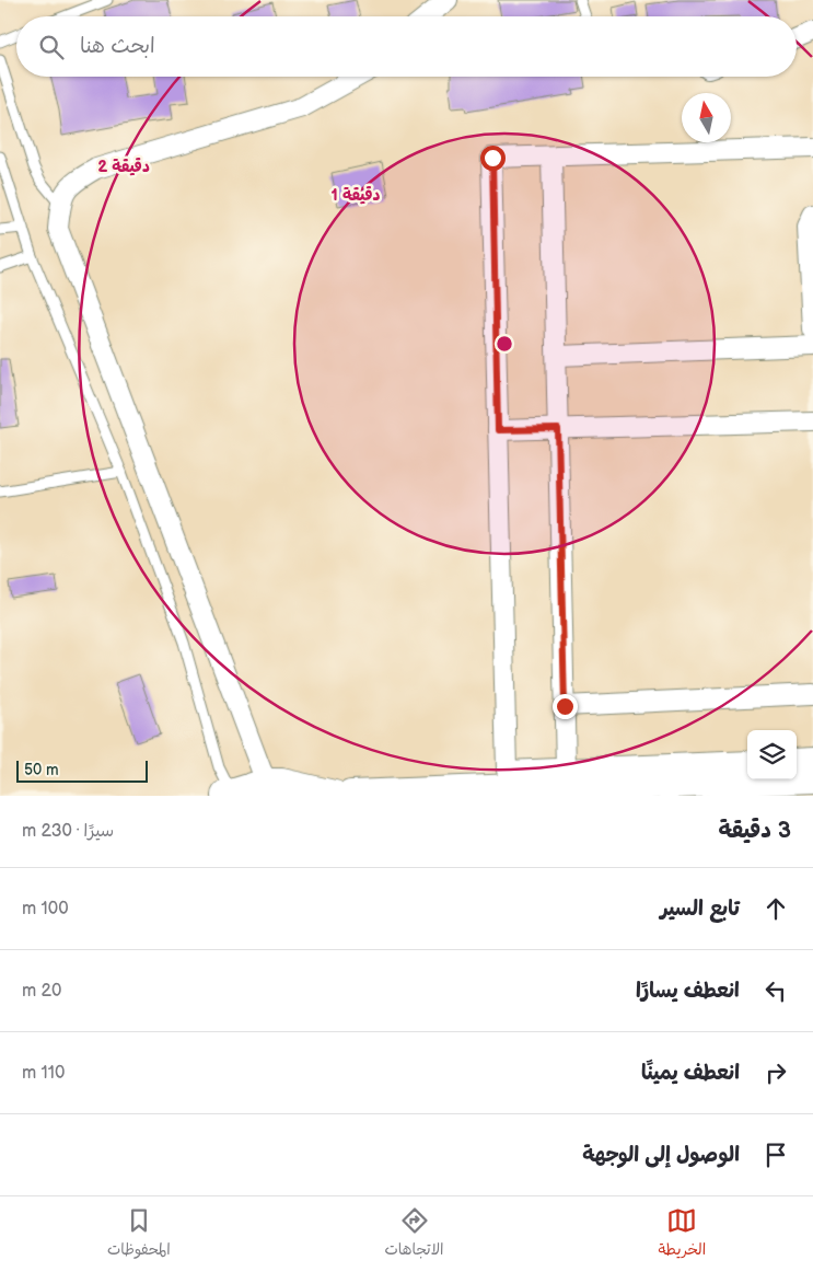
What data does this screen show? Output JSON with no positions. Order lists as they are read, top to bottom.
{
  "scale_bar": "50 m",
  "north": "top",
  "page": {
    "search": "ابحث هنا",
    "scale": "50 m",
    "heading": ["3 دقيقة", "سيرًا · 230 m"],
    "list": [
      ["تابع السير", "100 m"],
      ["انعطف يسارًا", "20 m"],
      ["انعطف يمينًا", "110 m"],
      "الوصول إلى الوجهة"
    ],
    "nav": ["الخريطة", "الاتجاهات", "المحفوظات"]
  },
  "rings": ["2 دقيقة", "1 دقيقة"]
}
